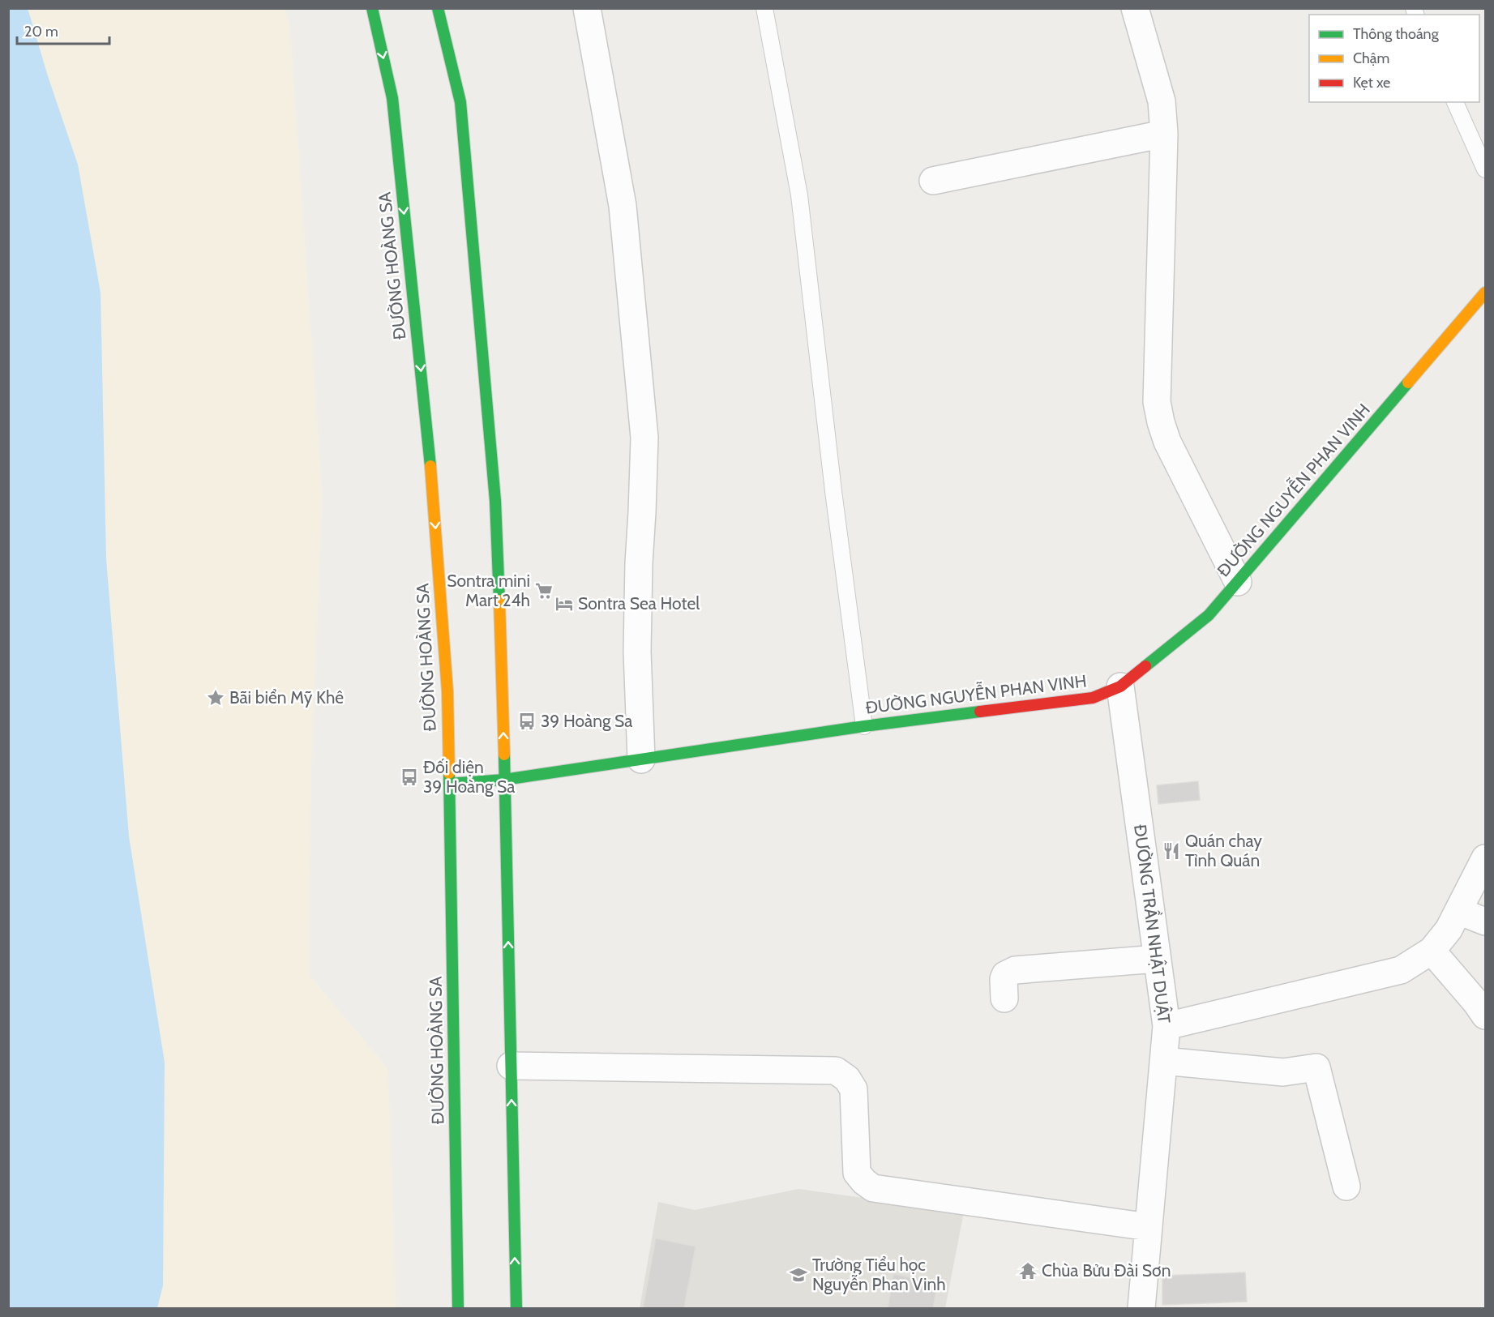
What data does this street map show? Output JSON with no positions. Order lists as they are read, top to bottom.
{
  "streets": {
    "main road": ["ĐƯỜNG HOÀNG SA", "ĐƯỜNG NGUYỄN PHAN VINH"],
    "street": ["ĐƯỜNG TRẦN NHẬT DUẬT"]
  },
  "crossings": [
    ["ĐƯỜNG HOÀNG SA", "ĐƯỜNG NGUYỄN PHAN VINH"],
    ["ĐƯỜNG NGUYỄN PHAN VINH", "ĐƯỜNG TRẦN NHẬT DUẬT"]
  ],
  "places": {
    "supermarket": ["Sontra mini Mart 24h"],
    "hotel": ["Sontra Sea Hotel"],
    "place": ["Bãi biển Mỹ Khê"],
    "bus stop": ["39 Hoàng Sa", "Đối diện 39 Hoàng Sa"],
    "restaurant": ["Quán chay Tỉnh Quán"],
    "temple": ["Chùa Bửu Đài Sơn"],
    "school or university": ["Trường Tiểu học Nguyễn Phan Vinh"]
  },
  "legend": ["Thông thoáng", "Chậm", "Kẹt xe"],
  "scale_bar": "20 m"
}
